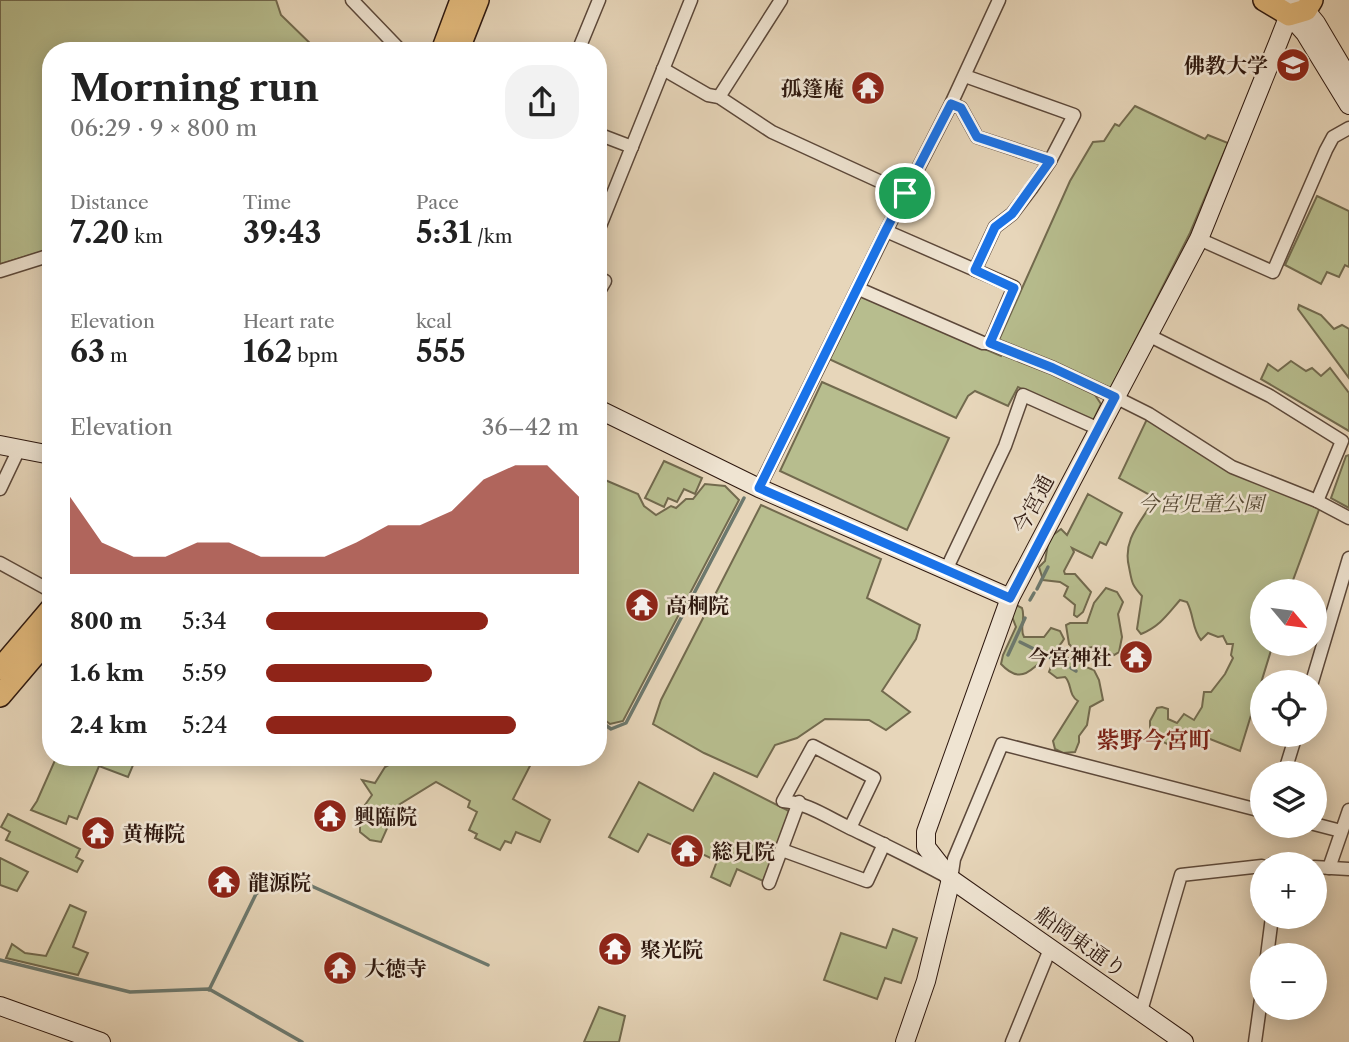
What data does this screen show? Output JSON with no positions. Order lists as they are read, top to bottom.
{
  "streets": {
    "street": ["今宮通", "船岡東通り"]
  },
  "crossings": [
    ["今宮通", "船岡東通り"]
  ],
  "districts": ["紫野今宮町"],
  "parks": ["今宮児童公園"],
  "places": {
    "school or university": ["佛教大学"],
    "temple": [
      "孤篷庵",
      "高桐院",
      "今宮神社",
      "興臨院",
      "黄梅院",
      "総見院",
      "龍源院",
      "聚光院",
      "大徳寺"
    ]
  },
  "north": "bottom right",
  "page": {
    "heading": ["Morning run", "06:29 · 9 × 800 m"],
    "stats": [
      ["Distance", "7.20 km"],
      ["Time", "39:43"],
      ["Pace", "5:31 /km"],
      ["Elevation", "63 m"],
      ["Heart rate", "162 bpm"],
      ["kcal", "555"]
    ],
    "chart": ["Elevation", "36–42 m"],
    "map_buttons": ["+", "−"],
    "list": [
      {
        "name": "800 m",
        "note": "5:34"
      },
      {
        "name": "1.6 km",
        "note": "5:59"
      },
      {
        "name": "2.4 km",
        "note": "5:24"
      }
    ]
  }
}
